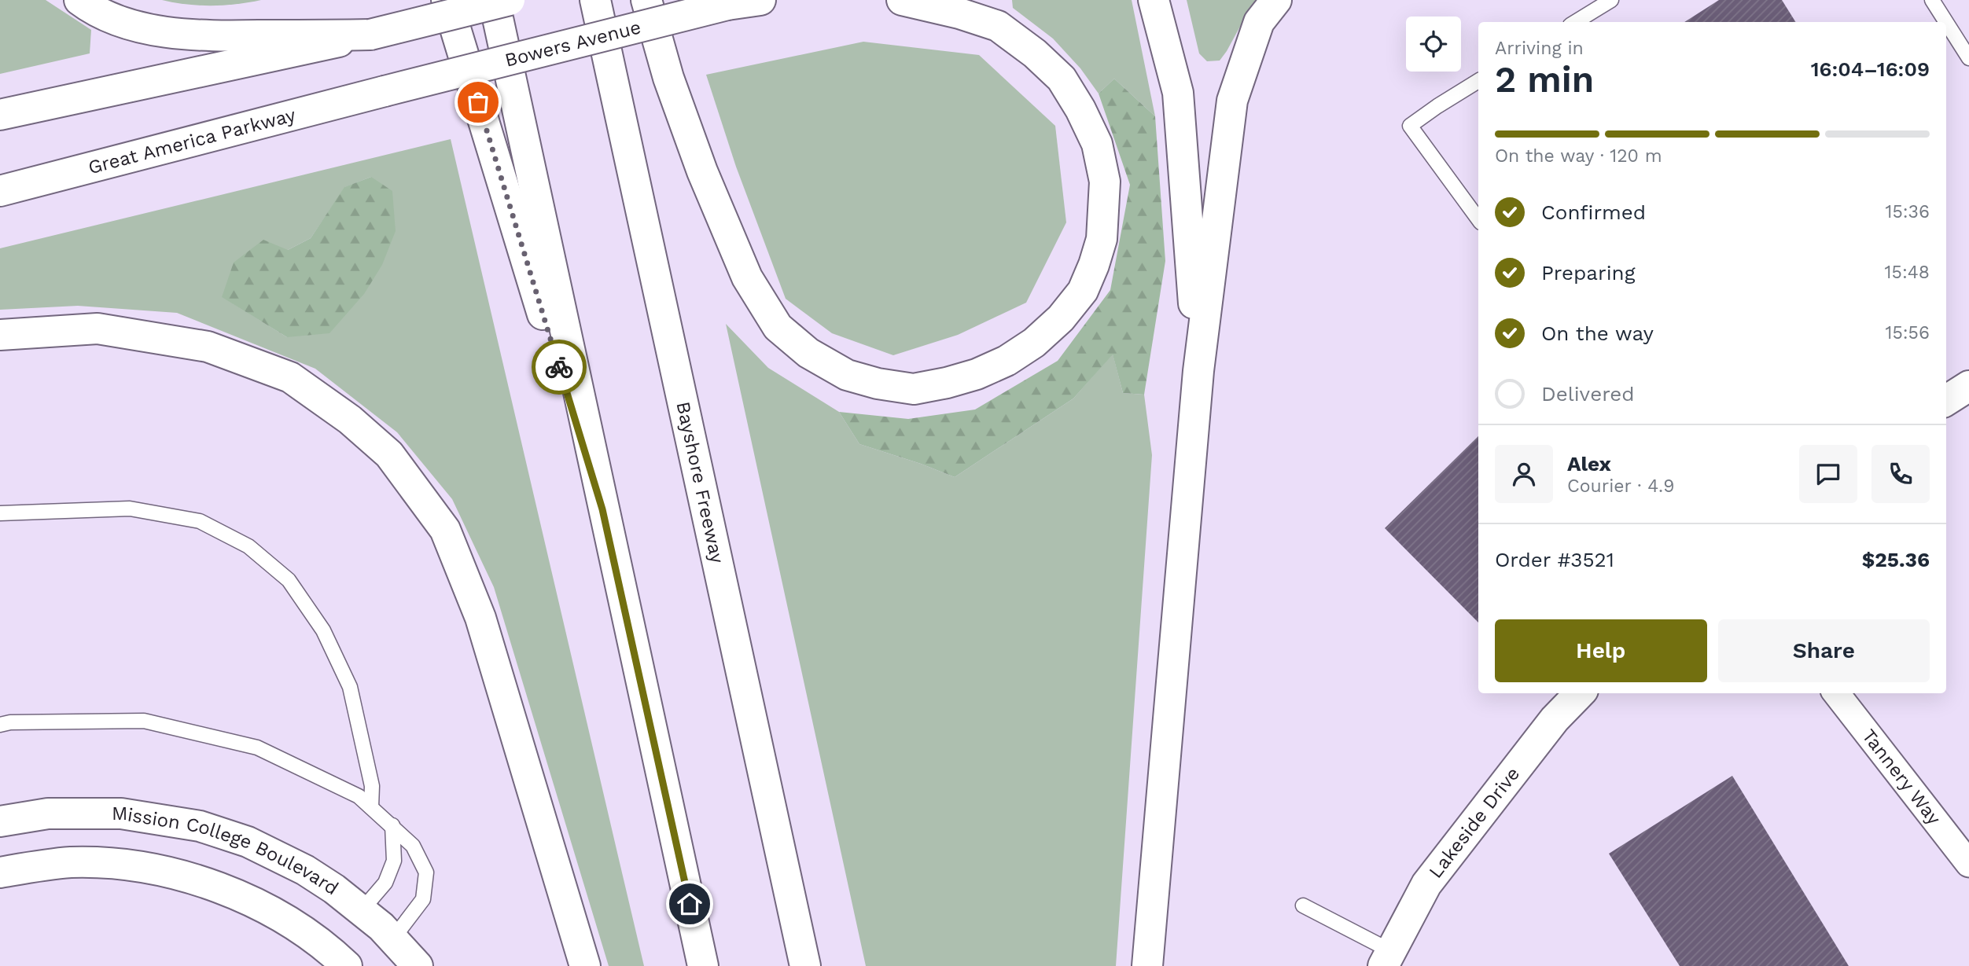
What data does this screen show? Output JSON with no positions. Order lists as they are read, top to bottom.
{
  "streets": {
    "main road": [
      "Bowers Avenue",
      "Great America Parkway",
      "Bayshore Freeway",
      "Lakeside Drive",
      "Mission College Boulevard"
    ],
    "street": ["Tannery Way"]
  },
  "crossings": [
    ["Bowers Avenue", "Great America Parkway"]
  ],
  "page": {
    "heading": ["2 min", "Arriving in", "16:04–16:09"],
    "panel": [
      "Alex",
      "Courier · 4.9",
      "Order #3521",
      "$25.36"
    ],
    "bar": "On the way · 120 m",
    "list": [
      ["Confirmed", "15:36"],
      ["Preparing", "15:48"],
      ["On the way", "15:56"],
      "Delivered"
    ],
    "buttons": ["Help", "Share"]
  }
}
